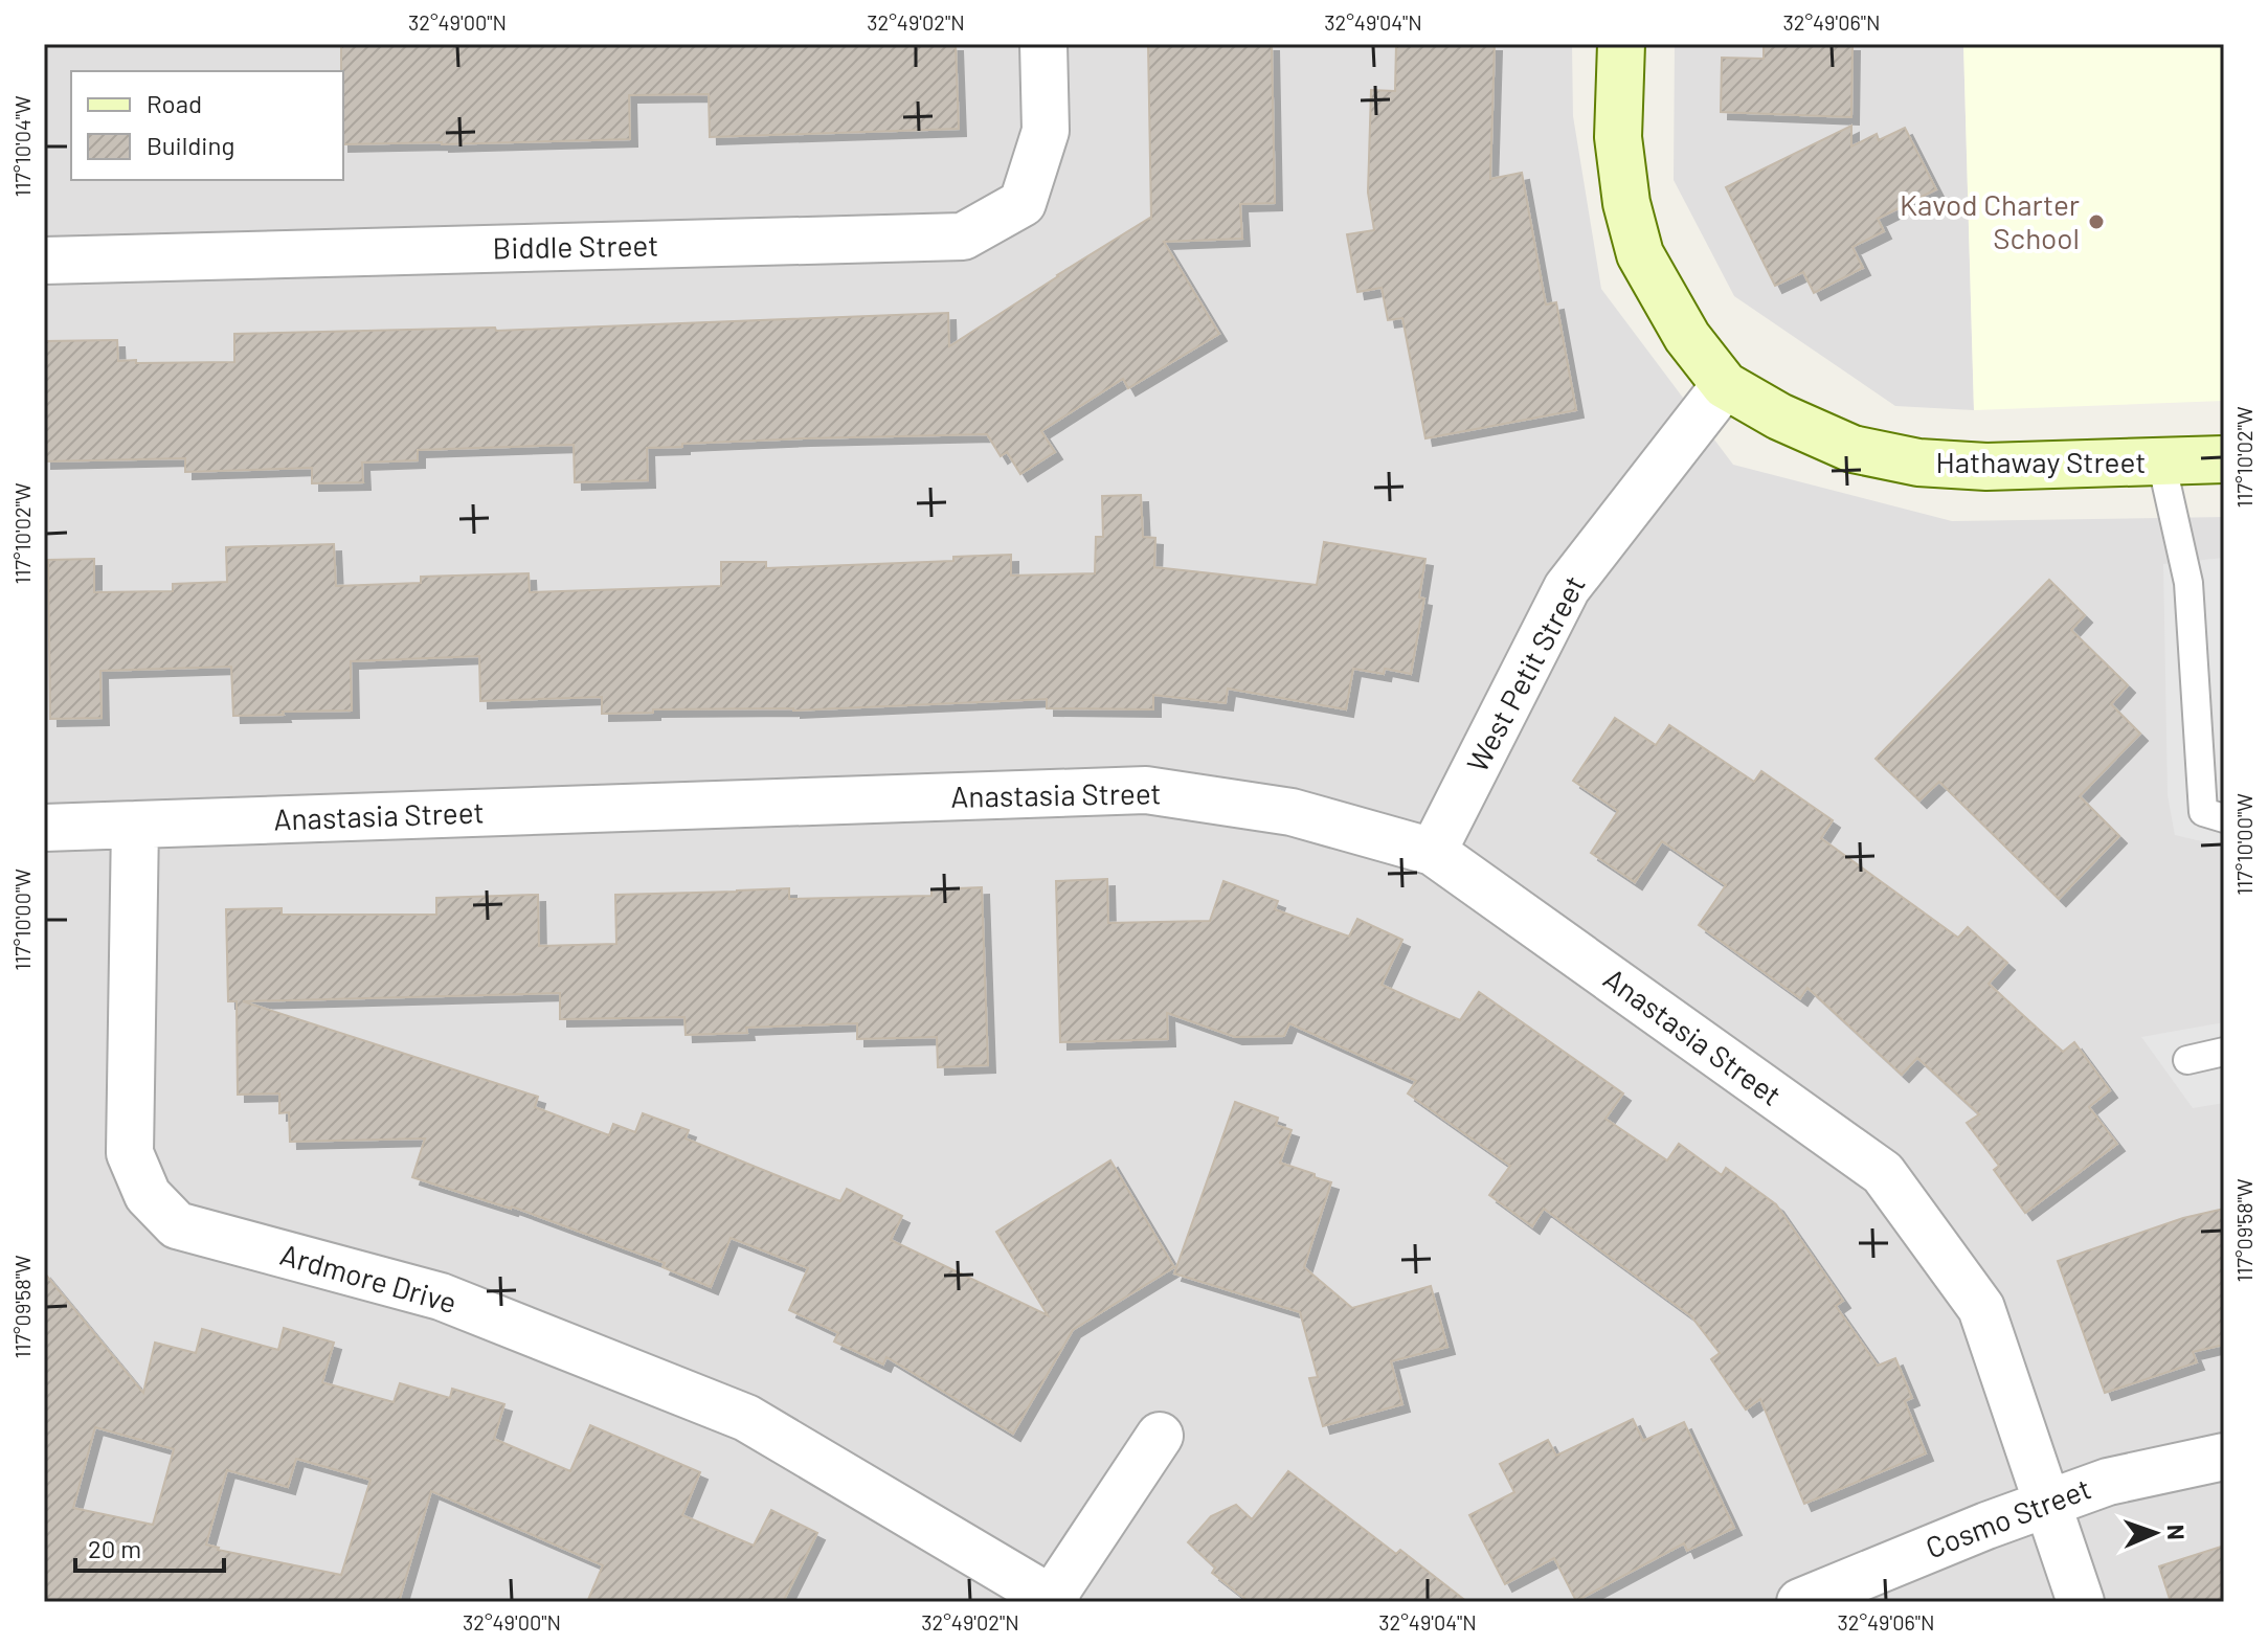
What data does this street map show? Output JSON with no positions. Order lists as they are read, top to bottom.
{
  "streets": {
    "street": [
      "Biddle Street",
      "Hathaway Street",
      "West Petit Street",
      "Anastasia Street",
      "Ardmore Drive",
      "Cosmo Street"
    ]
  },
  "crossings": [
    ["Hathaway Street", "West Petit Street"],
    ["West Petit Street", "Anastasia Street"],
    ["Anastasia Street", "Ardmore Drive"],
    ["Anastasia Street", "Cosmo Street"]
  ],
  "places": ["Kavod Charter School"],
  "legend": ["Road", "Building"],
  "scale_bar": "20 m",
  "north": "right",
  "coordinates": [
    "32°49'00\"N",
    "32°49'02\"N",
    "32°49'04\"N",
    "32°49'06\"N",
    "117°10'04\"W",
    "117°10'02\"W",
    "117°10'00\"W",
    "117°09'58\"W"
  ]
}
